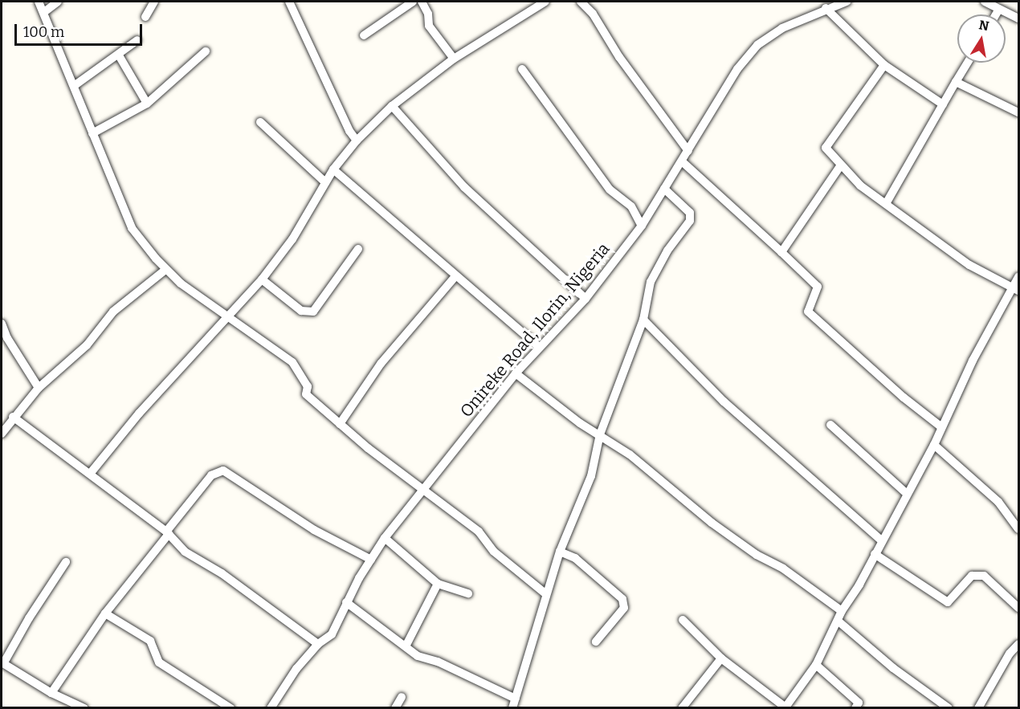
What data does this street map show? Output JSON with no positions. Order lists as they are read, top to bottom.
{
  "streets": {
    "street": ["Onireke Road, Ilorin, Nigeria"]
  },
  "scale_bar": "100 m",
  "north": "top"
}
